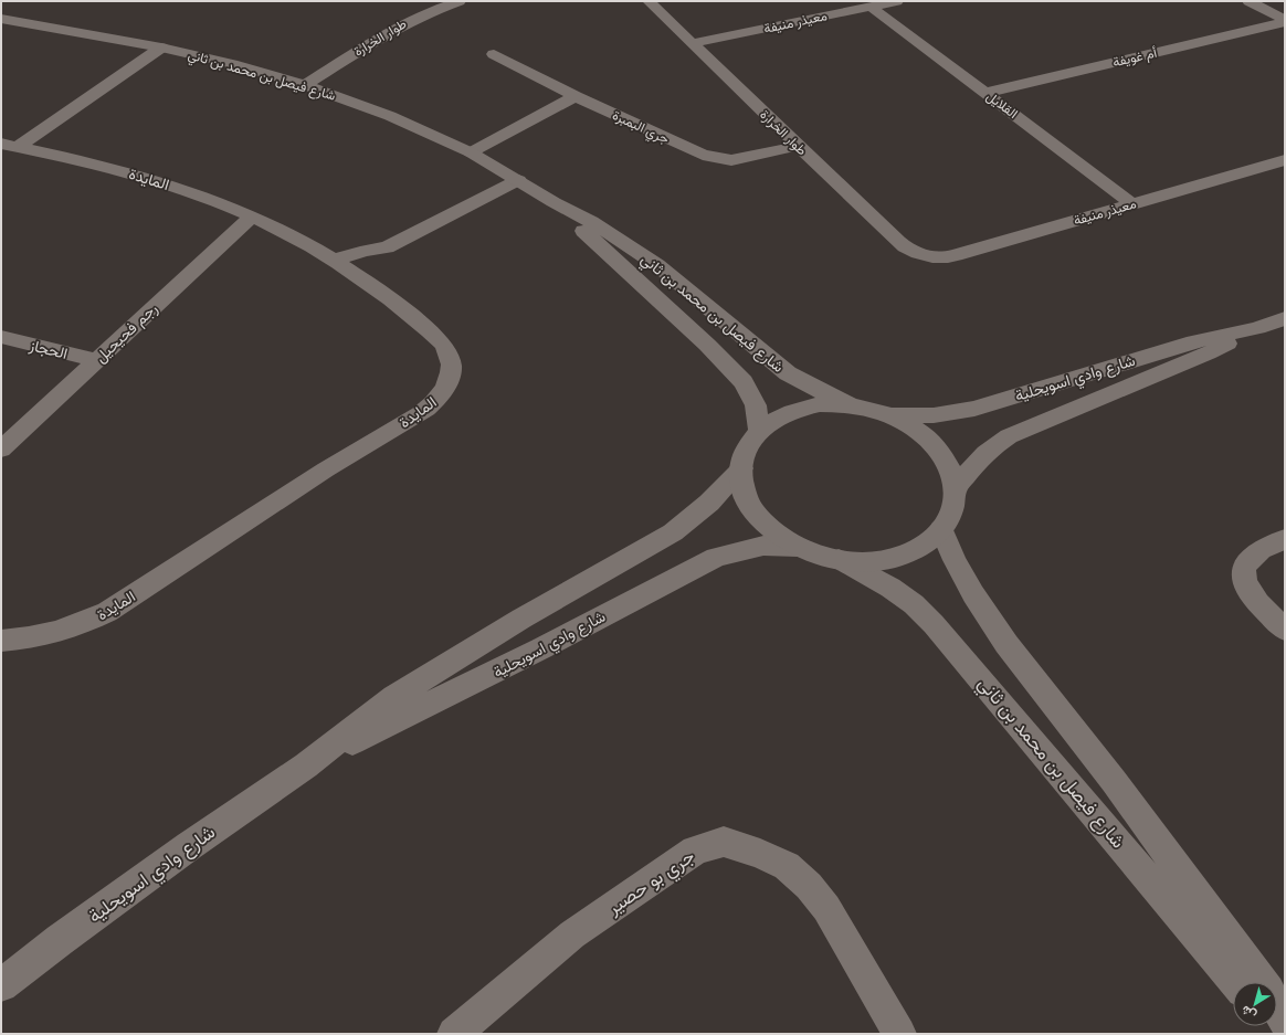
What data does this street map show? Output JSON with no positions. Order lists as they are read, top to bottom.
{
  "streets": {
    "street": [
      "معيذر منيفة",
      "طوار الخرارة",
      "أم غويفة",
      "شارع فيصل بن محمد بن ثاني",
      "القلايل",
      "جري البمبرة",
      "المايدة",
      "رجم فحيحيل",
      "الحجاز",
      "شارع وادي اسويحلية",
      "جري بو حصير"
    ]
  },
  "crossings": [
    ["معيذر منيفة", "طوار الخرارة"],
    ["معيذر منيفة", "القلايل"],
    ["طوار الخرارة", "شارع فيصل بن محمد بن ثاني"],
    ["طوار الخرارة", "جري البمبرة"],
    ["أم غويفة", "القلايل"],
    ["شارع فيصل بن محمد بن ثاني", "المايدة"],
    ["المايدة", "رجم فحيحيل"],
    ["رجم فحيحيل", "الحجاز"]
  ],
  "north": "bottom left"
}
